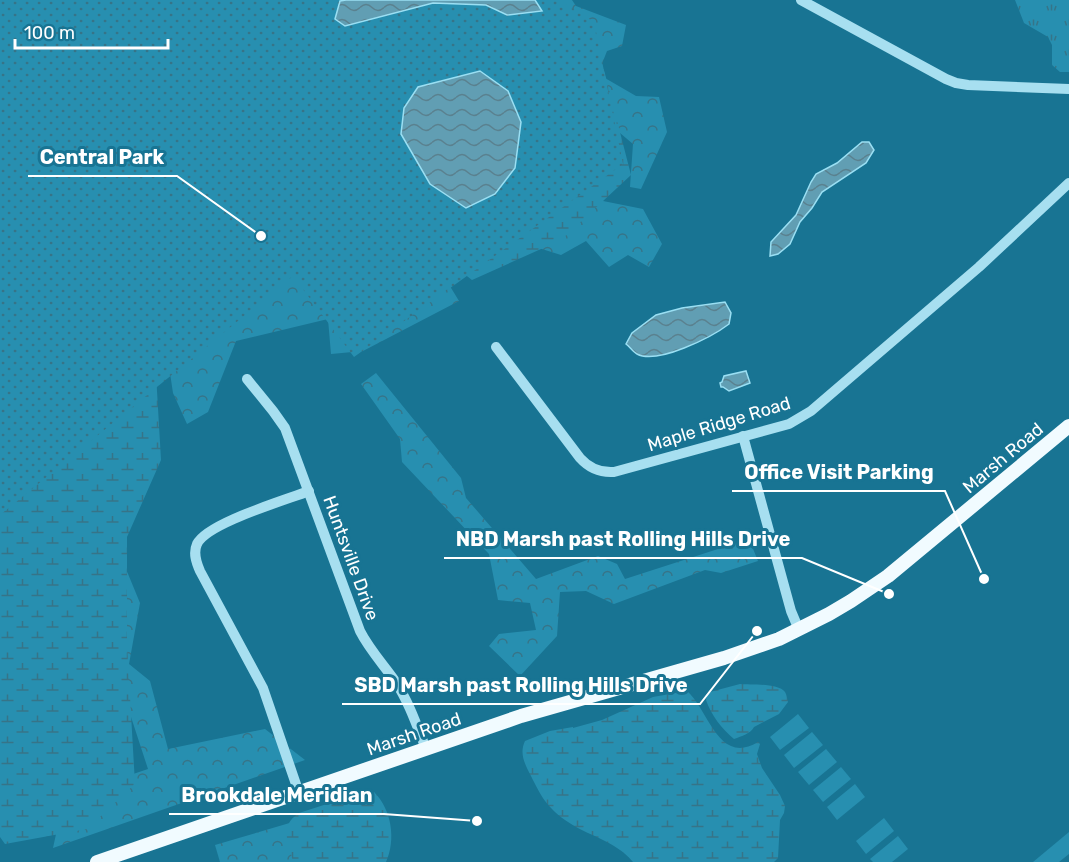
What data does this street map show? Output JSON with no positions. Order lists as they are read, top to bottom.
{
  "streets": {
    "main road": ["Marsh Road"],
    "street": ["Maple Ridge Road", "Huntsville Drive"]
  },
  "crossings": [
    ["Marsh Road", "Huntsville Drive"]
  ],
  "places": [
    "Central Park",
    "Office Visit Parking",
    "NBD Marsh past Rolling Hills Drive",
    "SBD Marsh past Rolling Hills Drive",
    "Brookdale Meridian"
  ],
  "scale_bar": "100 m"
}
